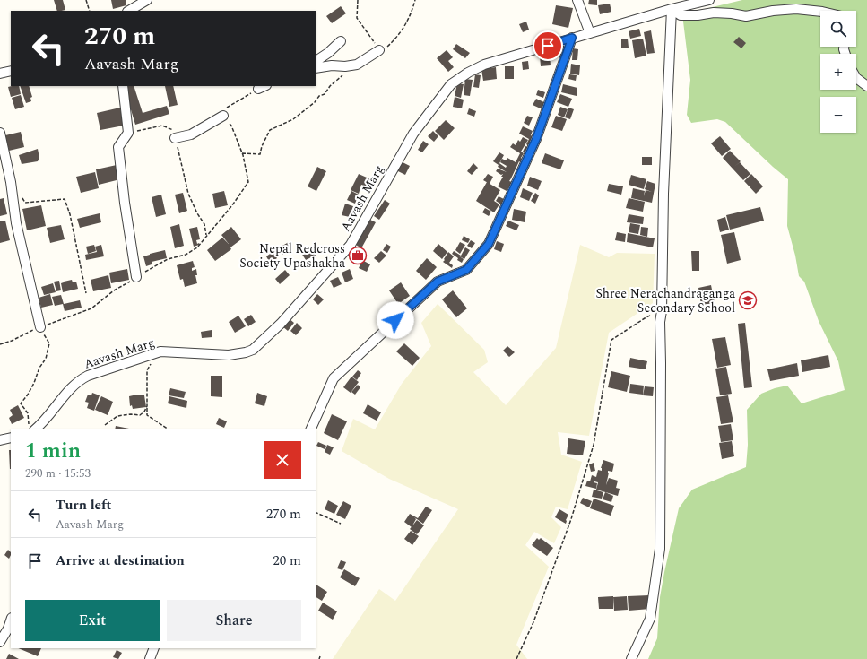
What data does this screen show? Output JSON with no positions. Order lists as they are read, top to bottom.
{
  "streets": {
    "street": ["Aavash Marg"]
  },
  "places": {
    "office": ["Nepal Redcross Society Upashakha"],
    "school or university": ["Shree Nerachandraganga Secondary School"]
  },
  "page": {
    "map_buttons": ["+", "−"],
    "turn": ["270 m", "Aavash Marg"],
    "heading": ["1 min", "290 m · 15:53"],
    "list": [
      {
        "name": "Turn left",
        "note": "Aavash Marg",
        "value": "270 m"
      },
      {
        "name": "Arrive at destination",
        "value": "20 m"
      }
    ],
    "buttons": ["Exit", "Share"]
  }
}
